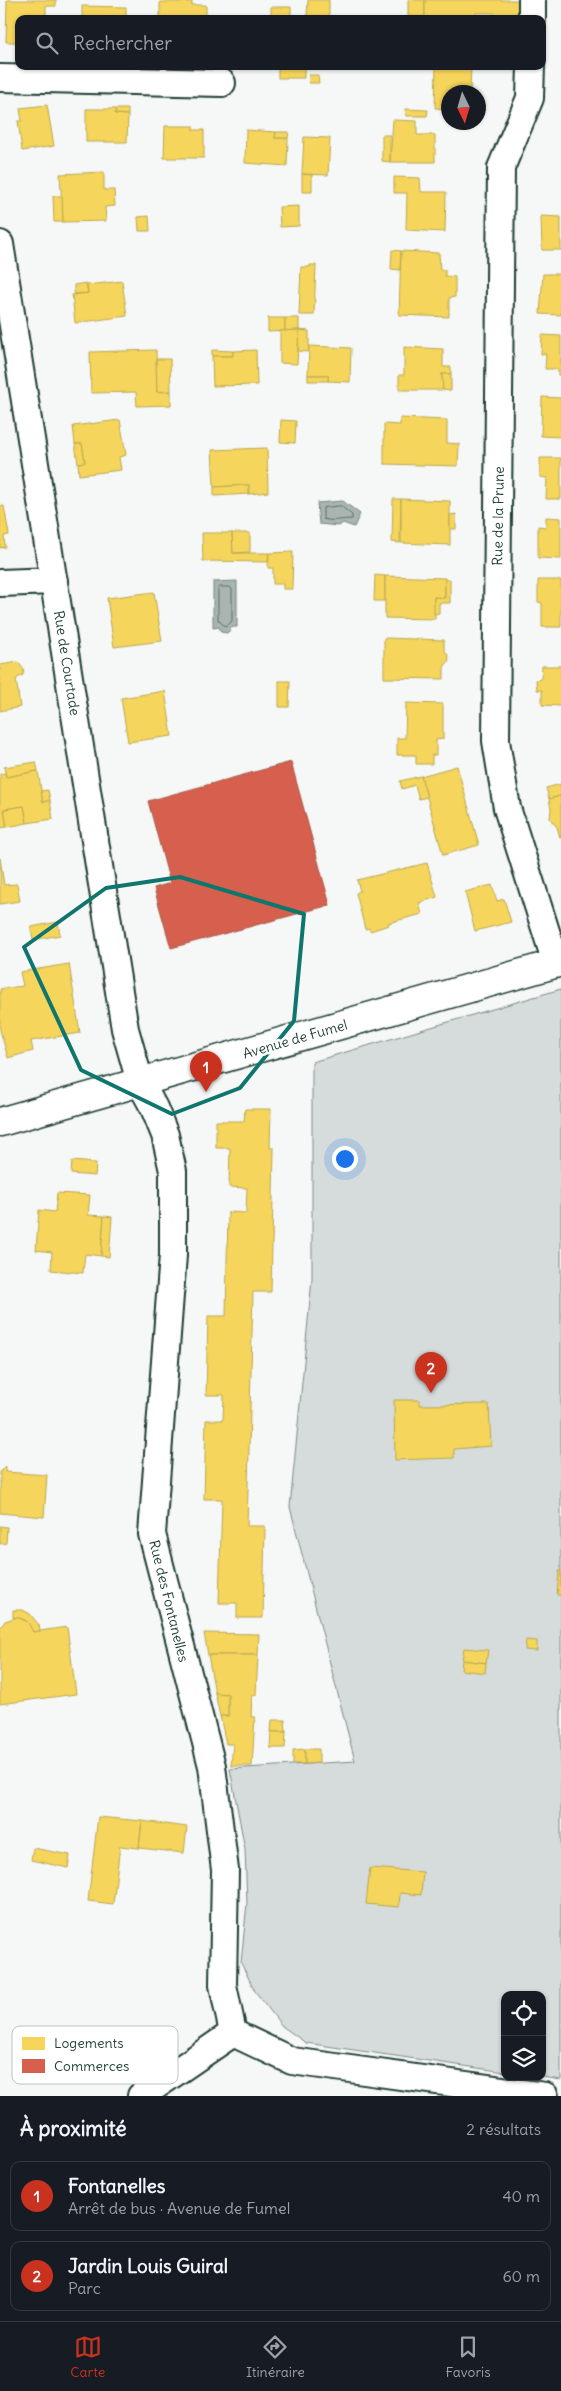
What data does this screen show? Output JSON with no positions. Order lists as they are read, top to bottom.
{
  "streets": {
    "main road": ["Avenue de Fumel"],
    "street": ["Rue de la Prune", "Rue de Courtade", "Rue des Fontanelles"]
  },
  "crossings": [
    ["Rue de la Prune", "Avenue de Fumel"],
    ["Rue de Courtade", "Avenue de Fumel"],
    ["Rue de Courtade", "Rue des Fontanelles"],
    ["Avenue de Fumel", "Rue des Fontanelles"]
  ],
  "legend": ["Logements", "Commerces"],
  "north": "bottom",
  "page": {
    "search": "Rechercher",
    "pins": ["1", "2"],
    "heading": ["À proximité", "2 résultats"],
    "list": [
      {
        "mark": "1",
        "name": "Fontanelles",
        "note": "Arrêt de bus · Avenue de Fumel",
        "value": "40 m"
      },
      {
        "mark": "2",
        "name": "Jardin Louis Guiral",
        "note": "Parc",
        "value": "60 m"
      }
    ],
    "nav": ["Carte", "Itinéraire", "Favoris"]
  }
}
